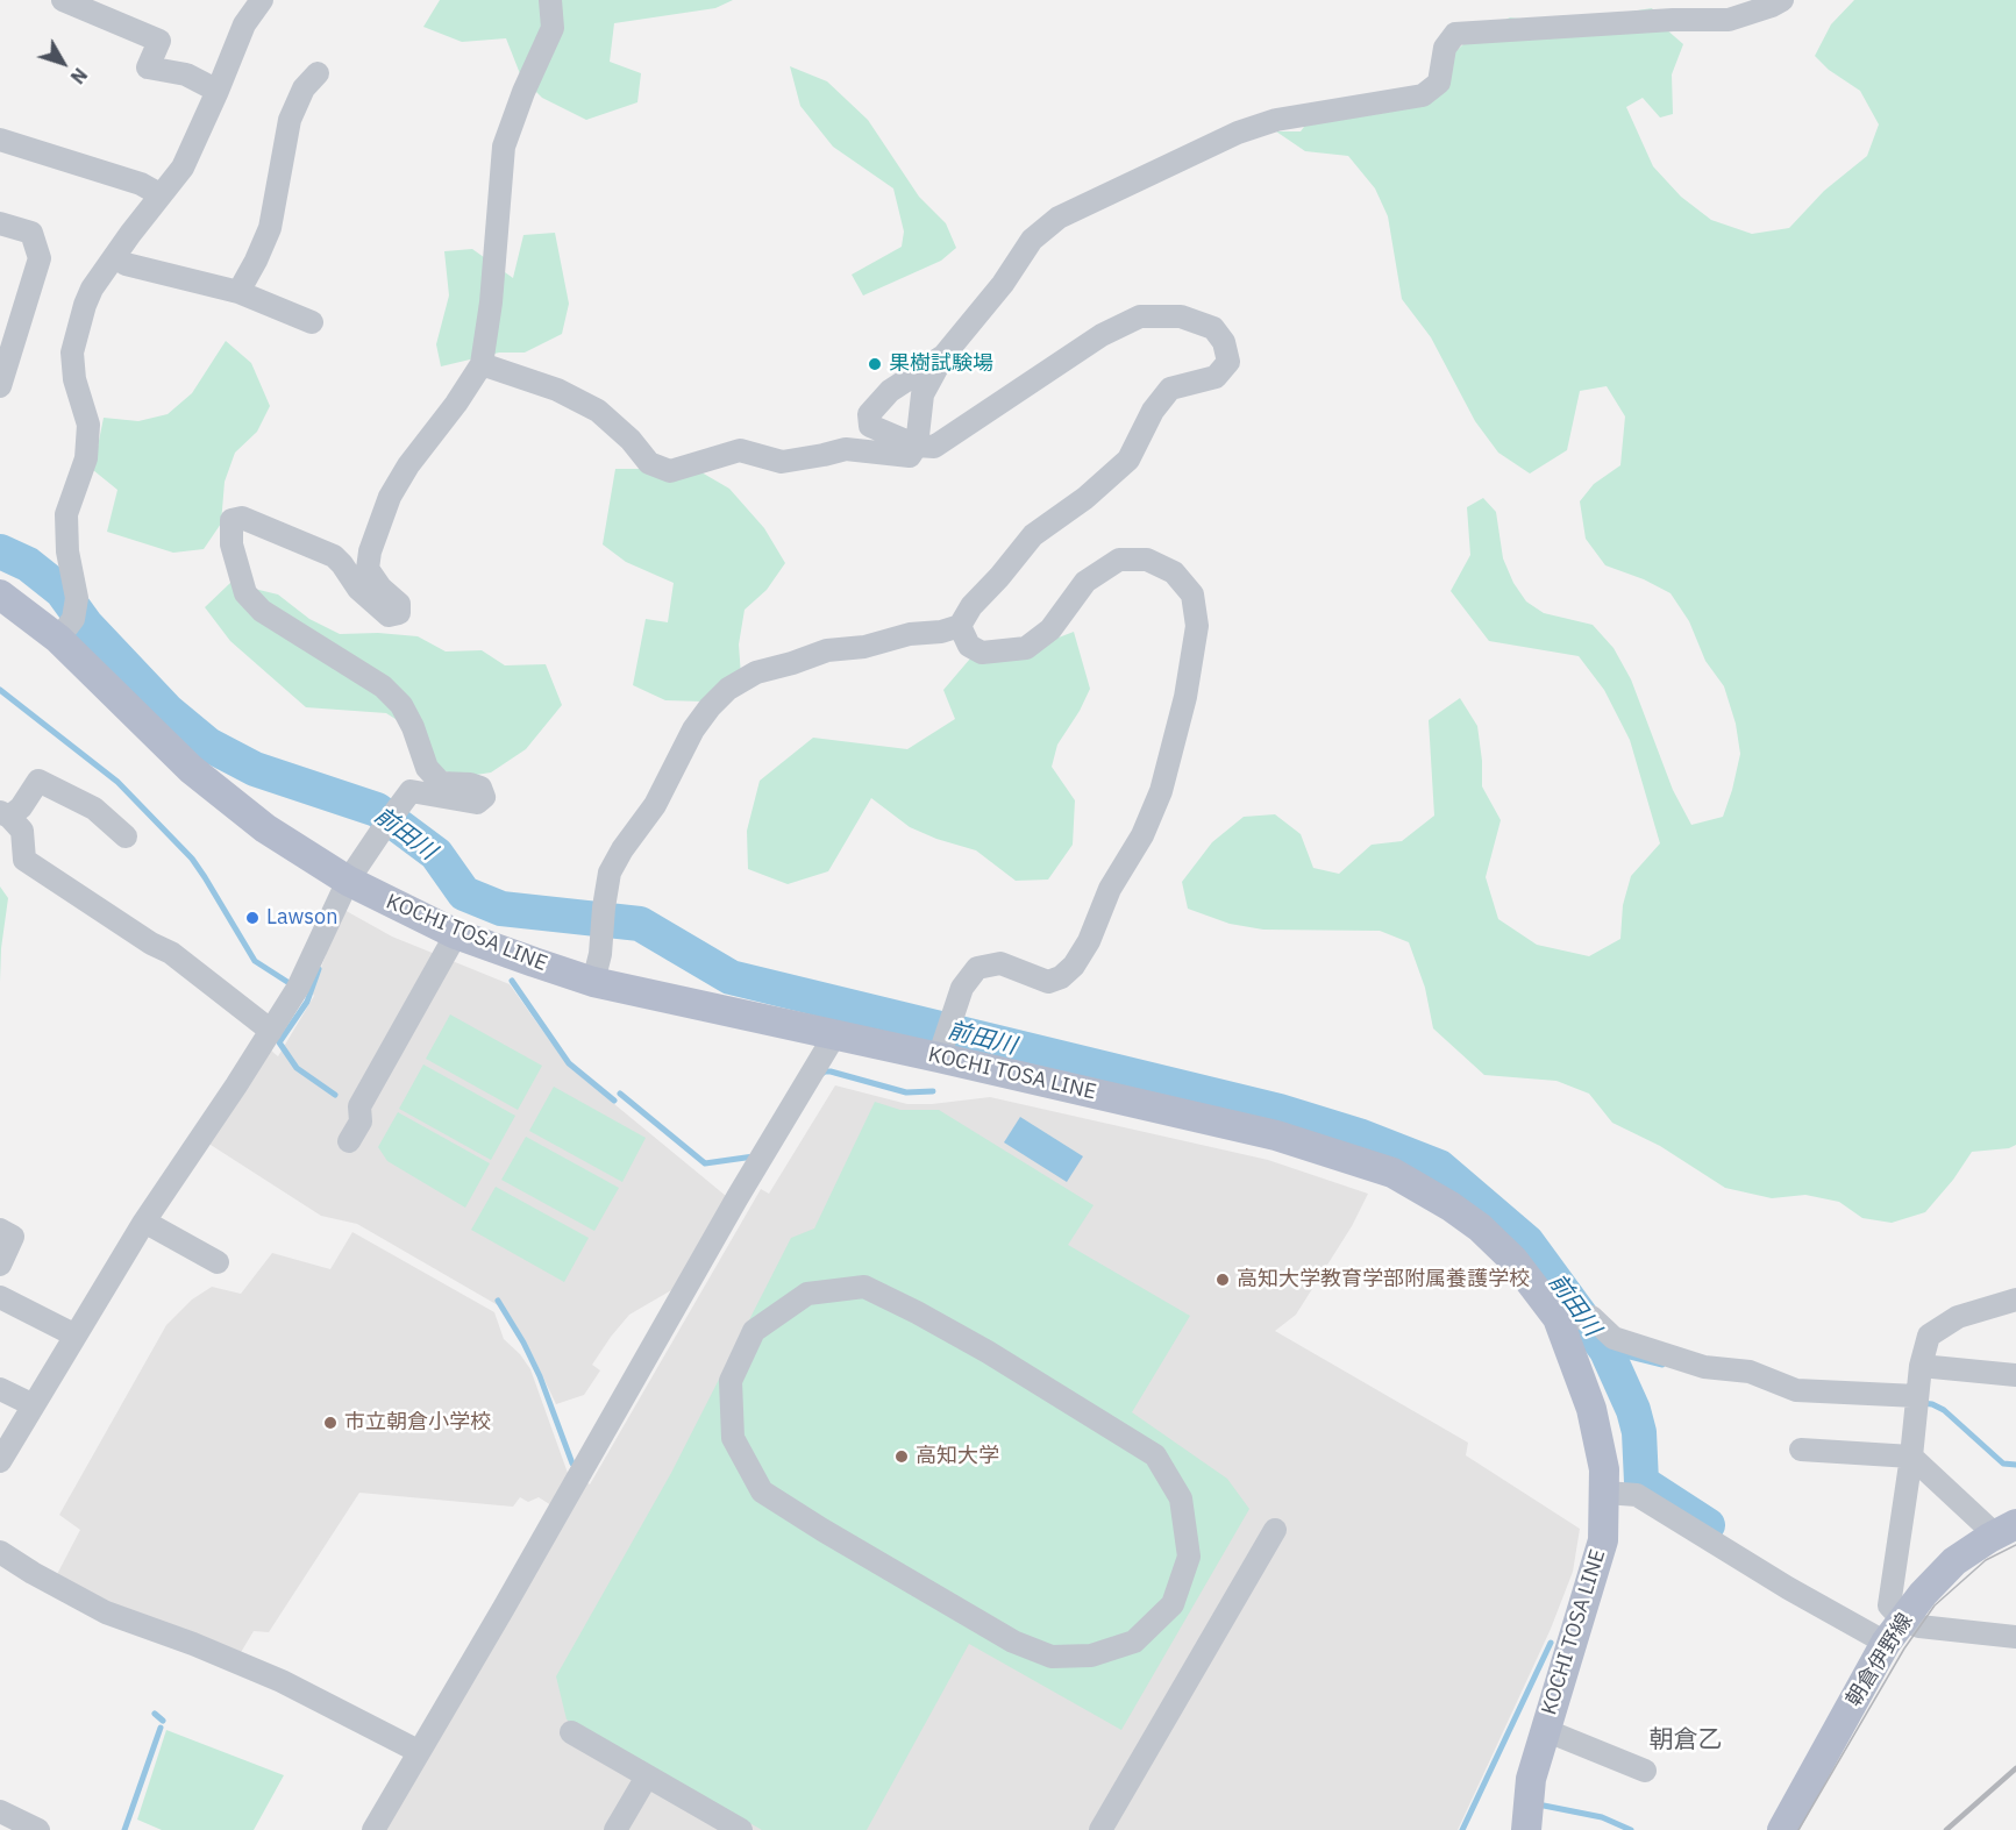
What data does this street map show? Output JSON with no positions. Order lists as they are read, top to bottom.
{
  "streets": {
    "main road": ["KOCHI TOSA LINE", "朝倉伊野線"]
  },
  "districts": ["朝倉乙"],
  "water": ["前田川"],
  "places": [
    "果樹試験場",
    "Lawson",
    "高知大学教育学部附属養護学校",
    "市立朝倉小学校",
    "高知大学"
  ],
  "north": "bottom right"
}
